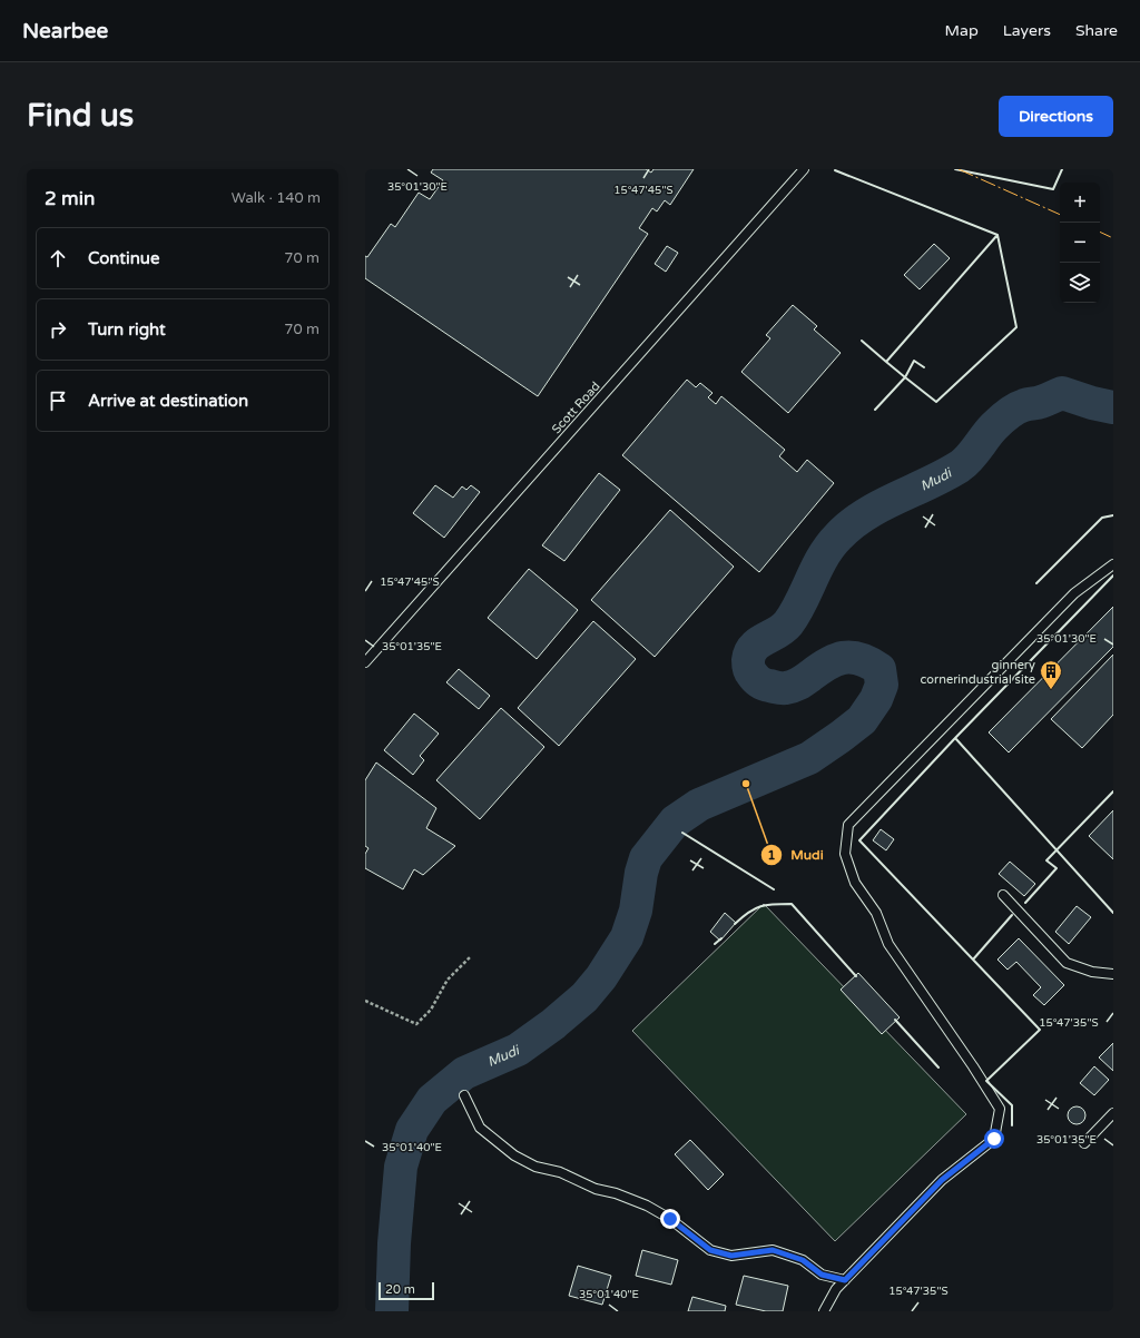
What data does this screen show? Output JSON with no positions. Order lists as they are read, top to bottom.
{
  "streets": {
    "lane": ["Scott Road"]
  },
  "water": ["Mudi"],
  "places": {
    "building": ["ginnery cornerindustrial site"],
    "other": ["Mudi"]
  },
  "scale_bar": "20 m",
  "page": {
    "header": "Nearbee",
    "nav": ["Map", "Layers", "Share"],
    "buttons": "Directions",
    "title": "Find us",
    "heading": ["2 min", "Walk · 140 m"],
    "map_buttons": ["+", "−"],
    "list": [
      ["Continue", "70 m"],
      ["Turn right", "70 m"],
      "Arrive at destination"
    ],
    "scale": "20 m"
  },
  "coordinates": [
    "35°01'30\"E",
    "15°47'45\"S",
    "35°01'35\"E",
    "15°47'35\"S",
    "35°01'40\"E"
  ]
}
